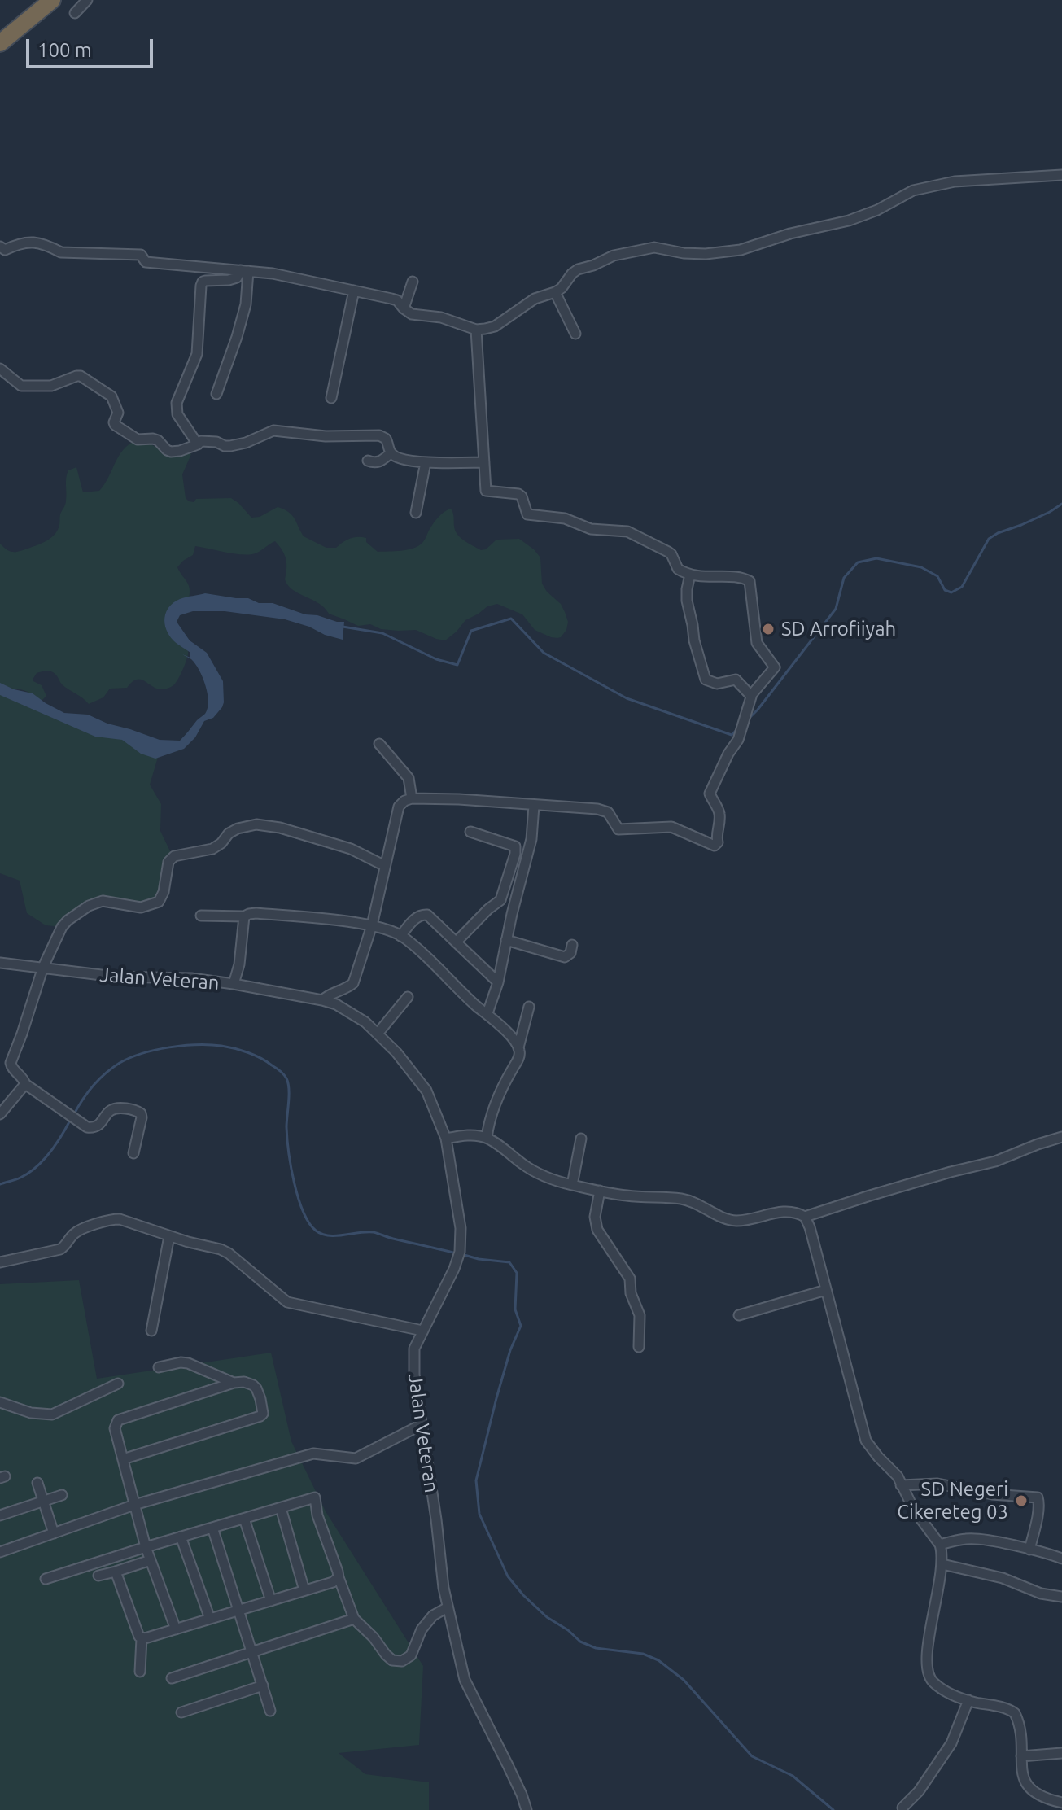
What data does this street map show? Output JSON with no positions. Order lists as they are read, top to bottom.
{
  "streets": {
    "street": ["Jalan Veteran"]
  },
  "places": ["SD Arrofiiyah", "SD Negeri Cikereteg 03"],
  "scale_bar": "100 m"
}
